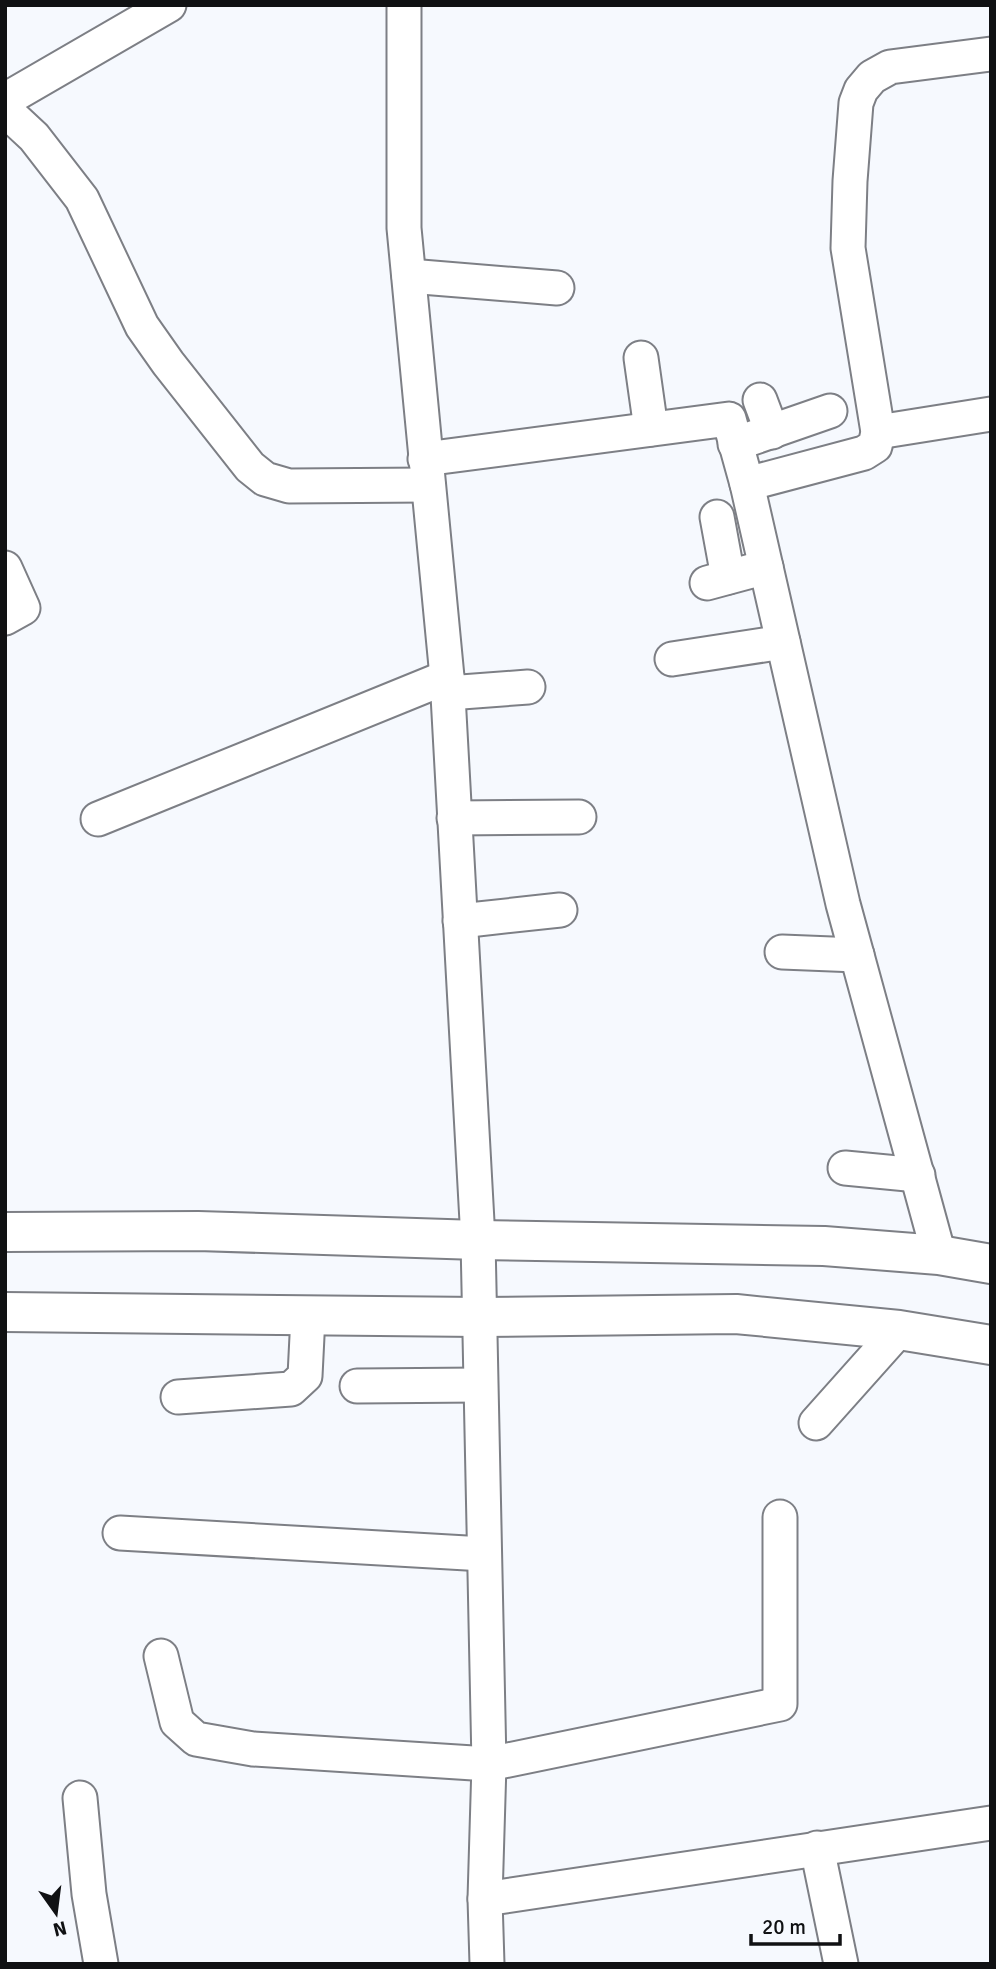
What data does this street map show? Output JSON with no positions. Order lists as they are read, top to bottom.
{
  "scale_bar": "20 m",
  "north": "bottom"
}
